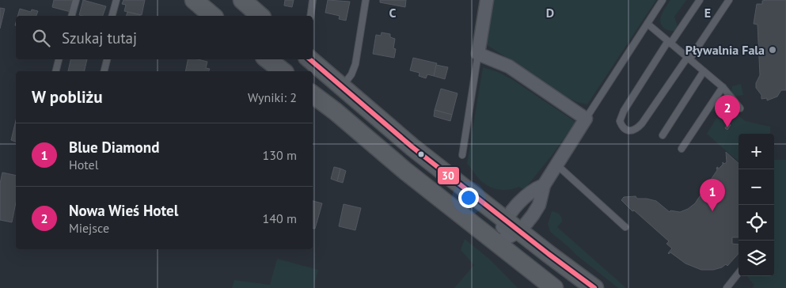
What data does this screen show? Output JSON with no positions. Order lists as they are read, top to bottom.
{
  "places": ["Pływalnia Fala"],
  "lines": ["transit line 30"],
  "page": {
    "search": "Szukaj tutaj",
    "heading": ["W pobliżu", "Wyniki: 2"],
    "pins": ["2", "1"],
    "list": [
      {
        "mark": "1",
        "name": "Blue Diamond",
        "note": "Hotel",
        "value": "130 m"
      },
      {
        "mark": "2",
        "name": "Nowa Wieś Hotel",
        "note": "Miejsce",
        "value": "140 m"
      }
    ],
    "map_buttons": ["+", "−"]
  },
  "grid": {
    "columns": ["C", "D", "E"]
  }
}
